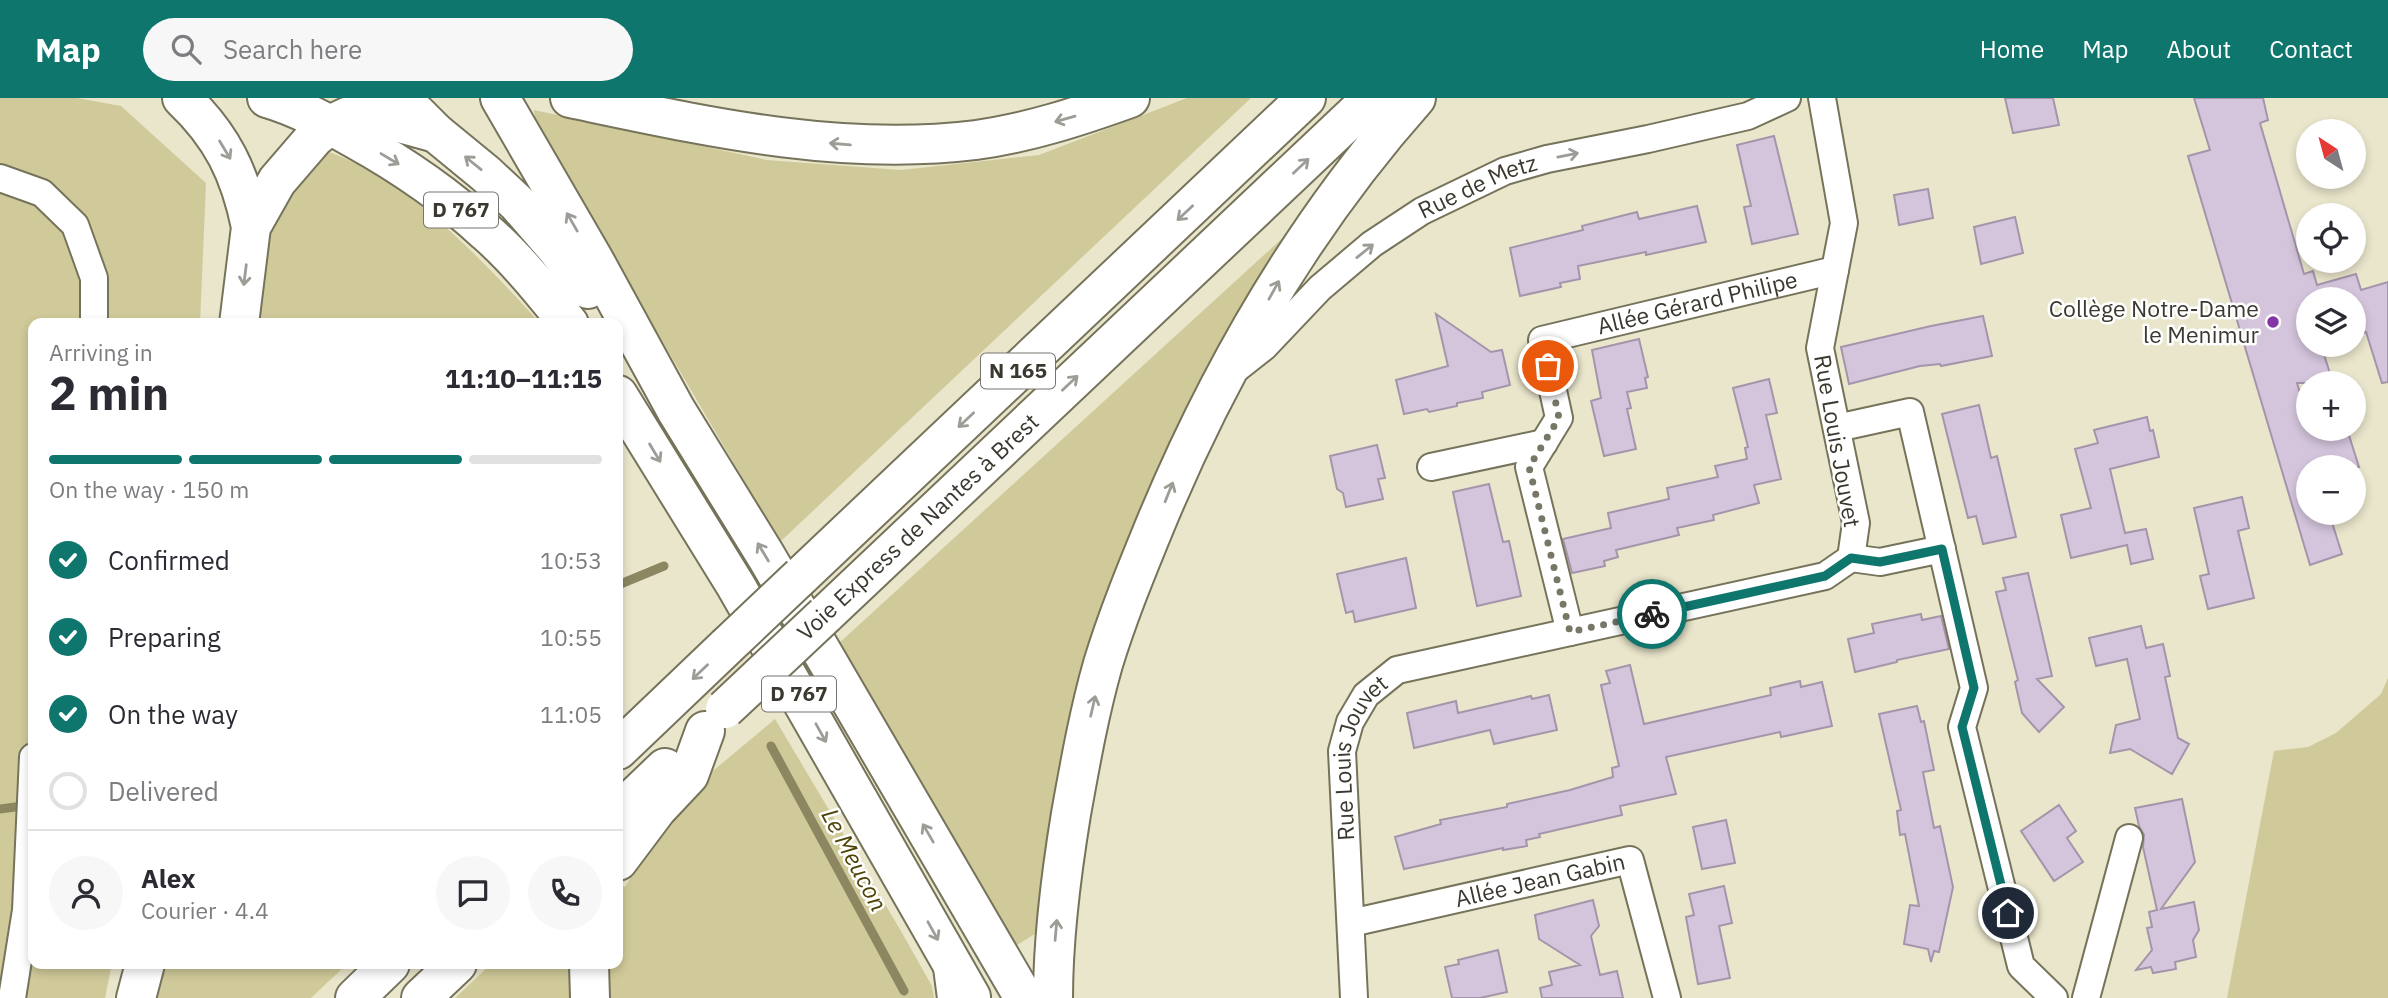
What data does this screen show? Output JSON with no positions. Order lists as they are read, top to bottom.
{
  "streets": {
    "main road": ["D 767", "N 165", "Voie Express de Nantes à Brest"],
    "street": [
      "Rue de Metz",
      "Allée Gérard Philipe",
      "Rue Louis Jouvet",
      "Allée Jean Gabin"
    ]
  },
  "crossings": [
    ["Allée Gérard Philipe", "Rue Louis Jouvet"],
    ["Rue Louis Jouvet", "Allée Jean Gabin"]
  ],
  "one_way": ["Rue de Metz"],
  "water": ["Le Meucon"],
  "places": ["Collège Notre-Dame le Menimur"],
  "north": "top left",
  "page": {
    "header": "Map",
    "search": "Search here",
    "nav": [
      "Home",
      "Map",
      "About",
      "Contact"
    ],
    "map_buttons": ["+", "−"],
    "heading": ["2 min", "Arriving in", "11:10–11:15"],
    "panel": ["Alex", "Courier · 4.4"],
    "bar": "On the way · 150 m",
    "list": [
      ["Confirmed", "10:53"],
      ["Preparing", "10:55"],
      ["On the way", "11:05"],
      "Delivered"
    ]
  }
}
